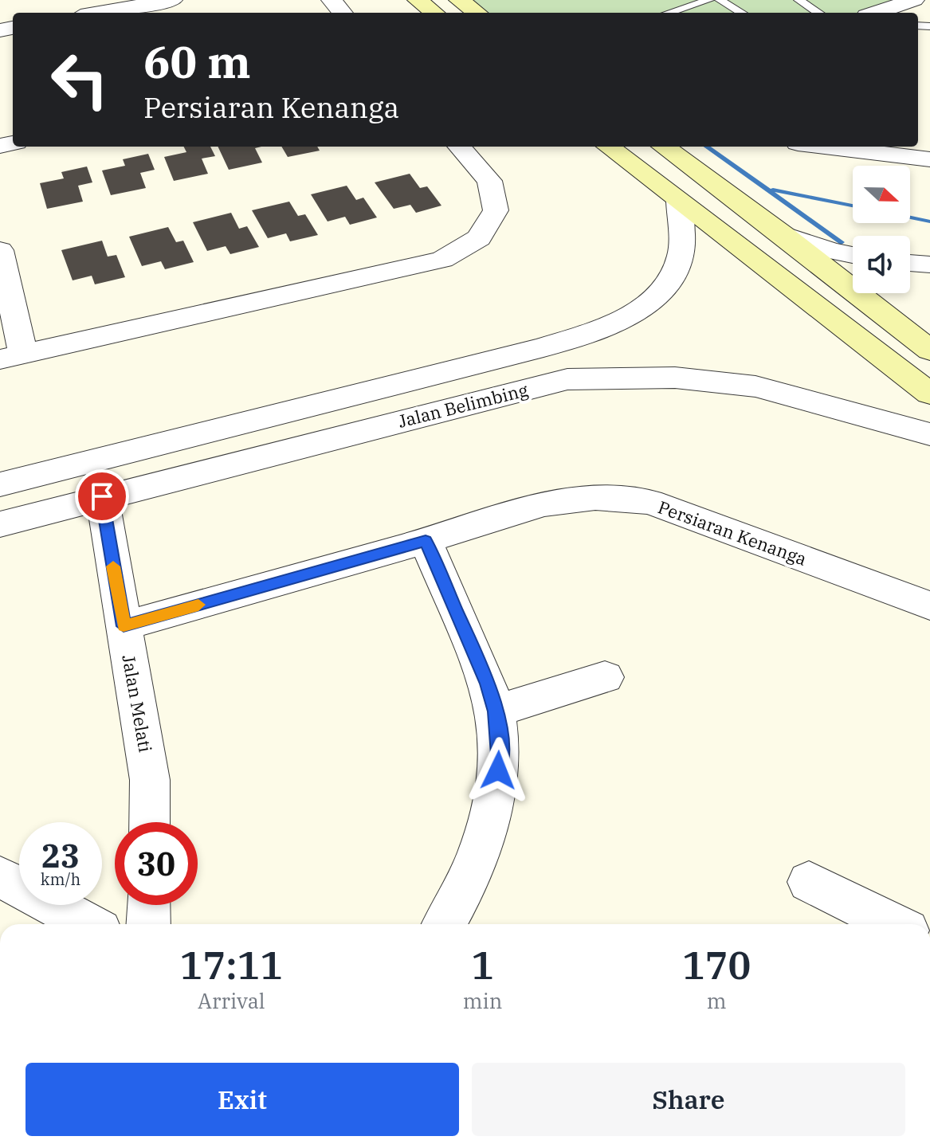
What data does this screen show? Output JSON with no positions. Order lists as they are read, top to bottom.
{
  "streets": {
    "street": ["Jalan Belimbing", "Persiaran Kenanga", "Jalan Melati"]
  },
  "crossings": [
    ["Jalan Belimbing", "Jalan Melati"],
    ["Persiaran Kenanga", "Jalan Melati"]
  ],
  "north": "right",
  "page": {
    "turn": ["60 m", "Persiaran Kenanga"],
    "speed": "23 km/h",
    "limit": "30",
    "eta": [
      "17:11",
      "Arrival",
      "1",
      "min",
      "170",
      "m"
    ],
    "buttons": ["Exit", "Share"]
  }
}
